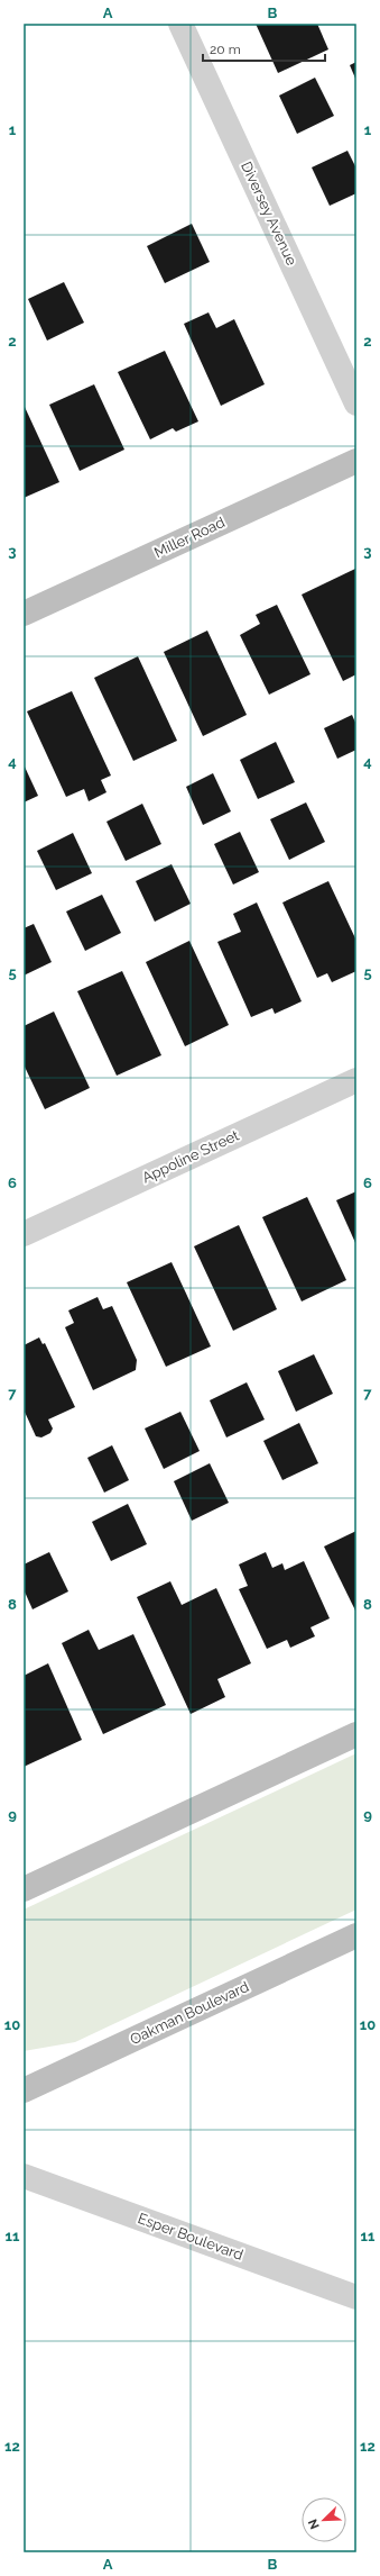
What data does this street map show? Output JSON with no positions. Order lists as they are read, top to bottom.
{
  "streets": {
    "street": [
      "Diversey Avenue",
      "Miller Road",
      "Appoline Street",
      "Oakman Boulevard",
      "Esper Boulevard"
    ]
  },
  "scale_bar": "20 m",
  "north": "bottom left",
  "grid": {
    "columns": ["A", "B"],
    "rows": [
      "1",
      "2",
      "3",
      "4",
      "5",
      "6",
      "7",
      "8",
      "9",
      "10",
      "11",
      "12"
    ]
  }
}
